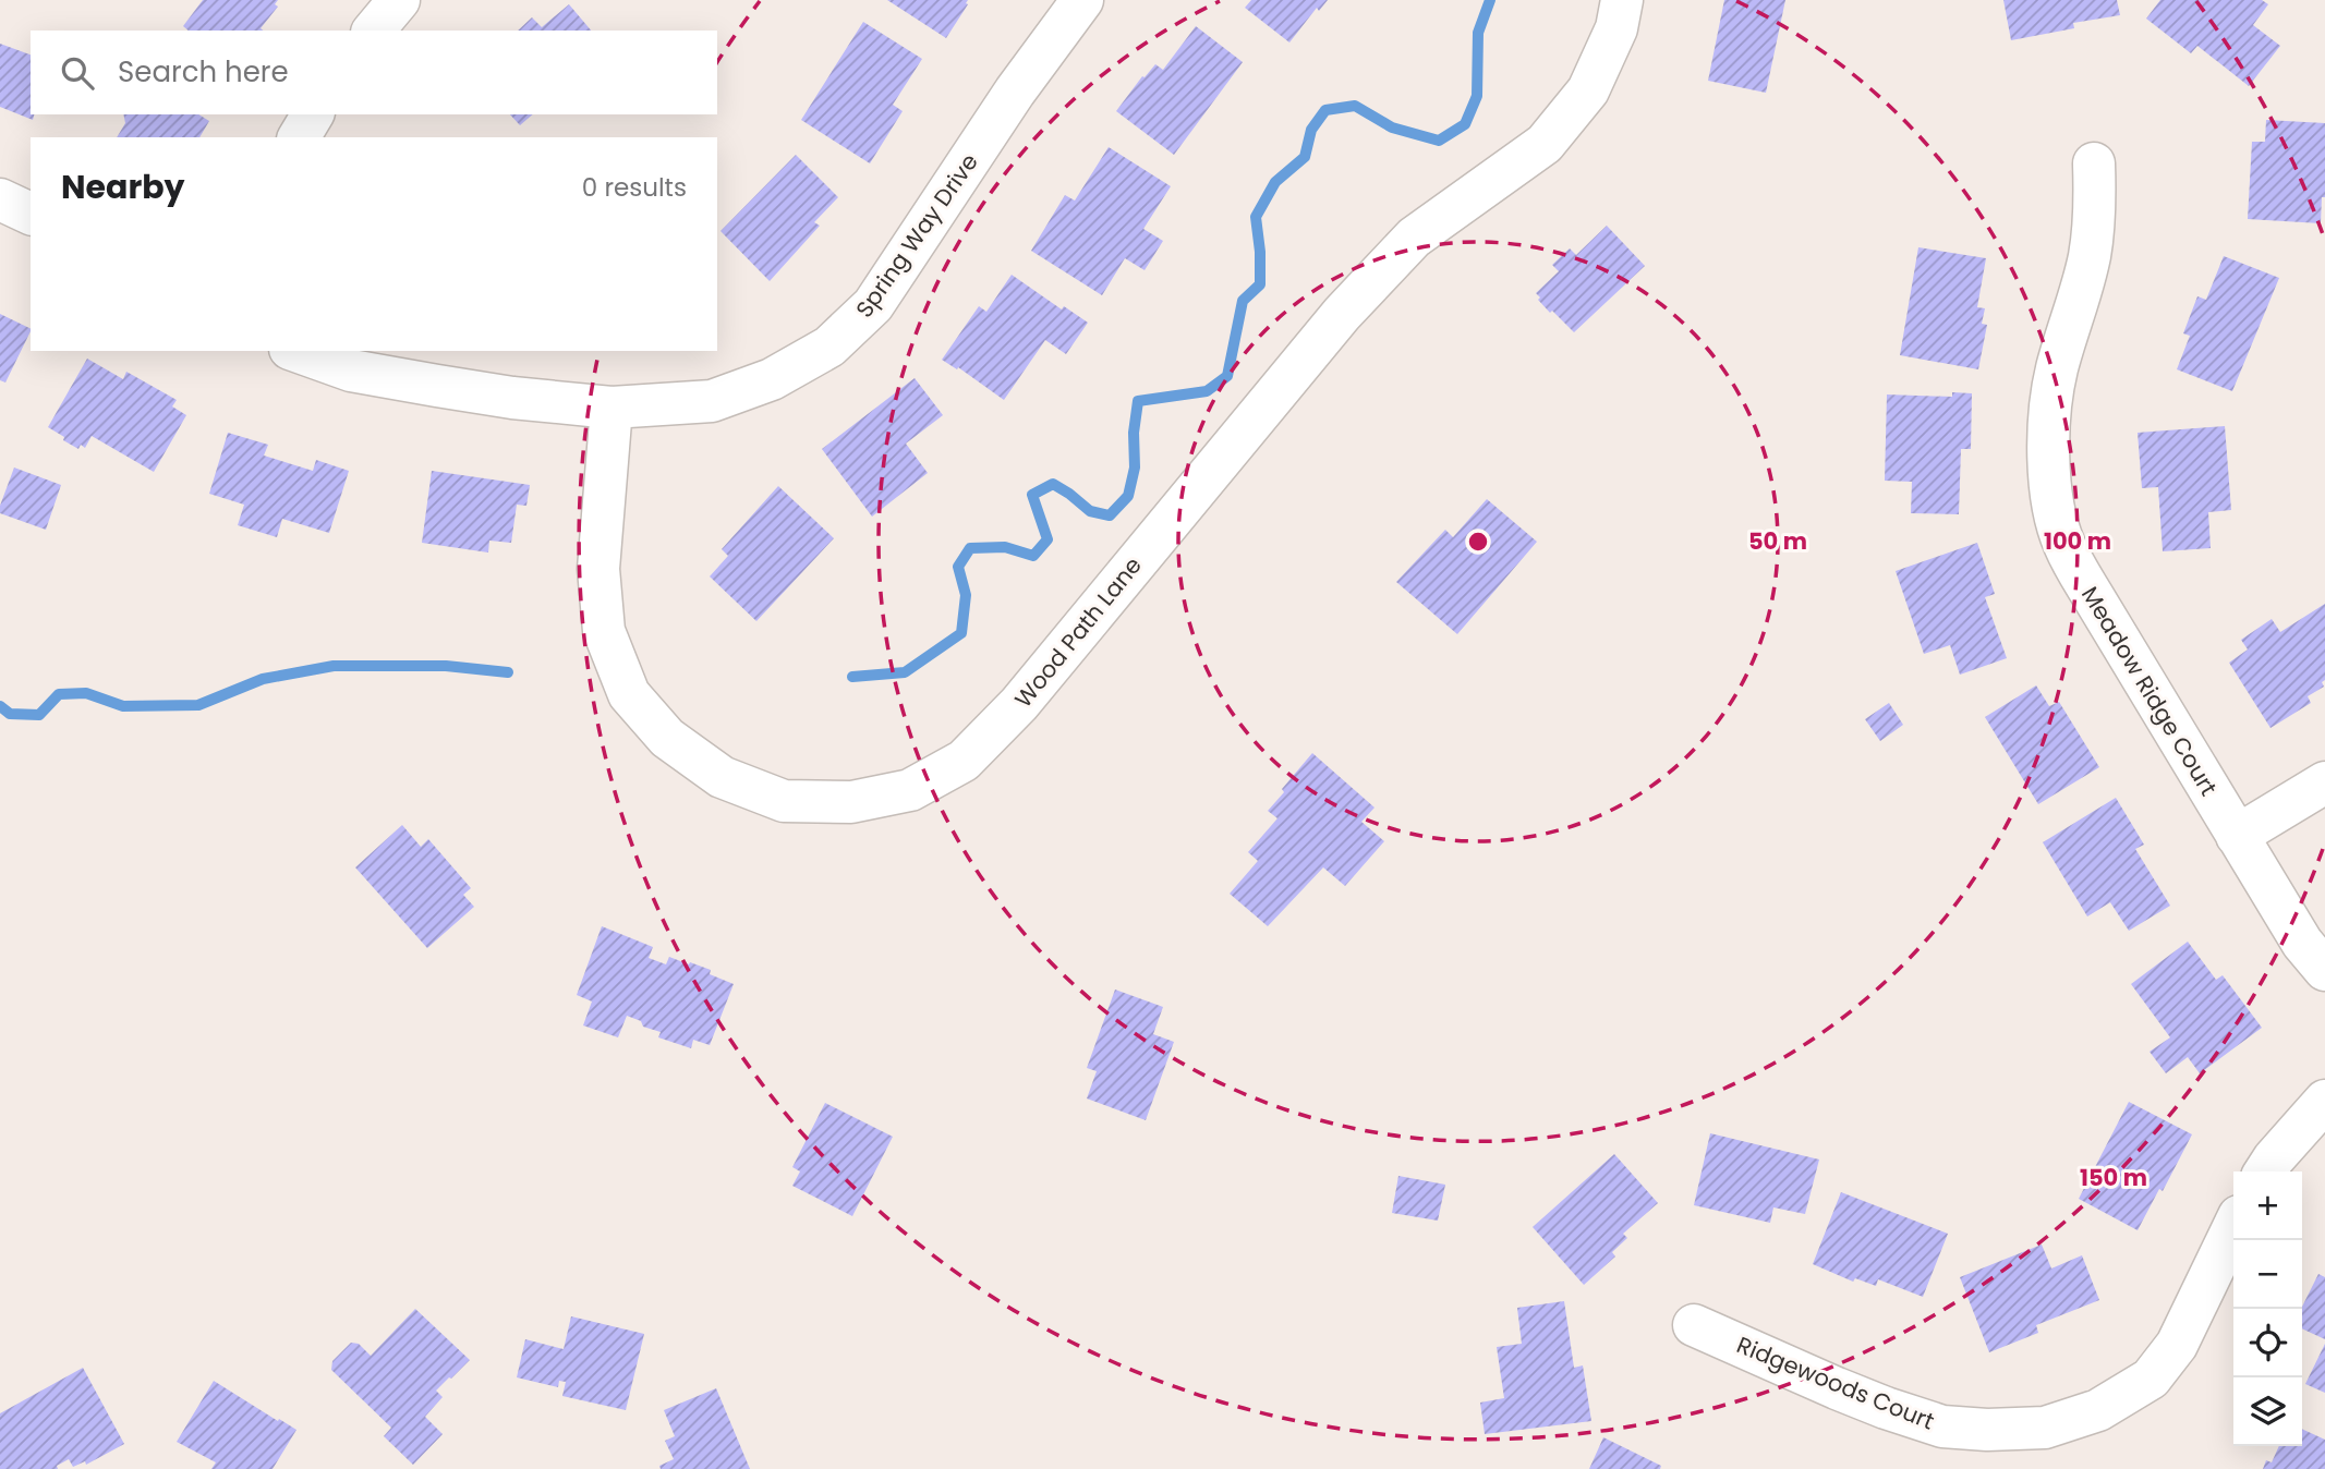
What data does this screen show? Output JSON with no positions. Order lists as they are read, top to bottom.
{
  "streets": {
    "street": [
      "Spring Way Drive",
      "Wood Path Lane",
      "Meadow Ridge Court",
      "Ridgewoods Court"
    ]
  },
  "crossings": [
    ["Spring Way Drive", "Wood Path Lane"]
  ],
  "page": {
    "search": "Search here",
    "heading": ["Nearby", "0 results"],
    "map_buttons": ["+", "−"]
  },
  "rings": ["50 m", "100 m", "150 m"]
}
